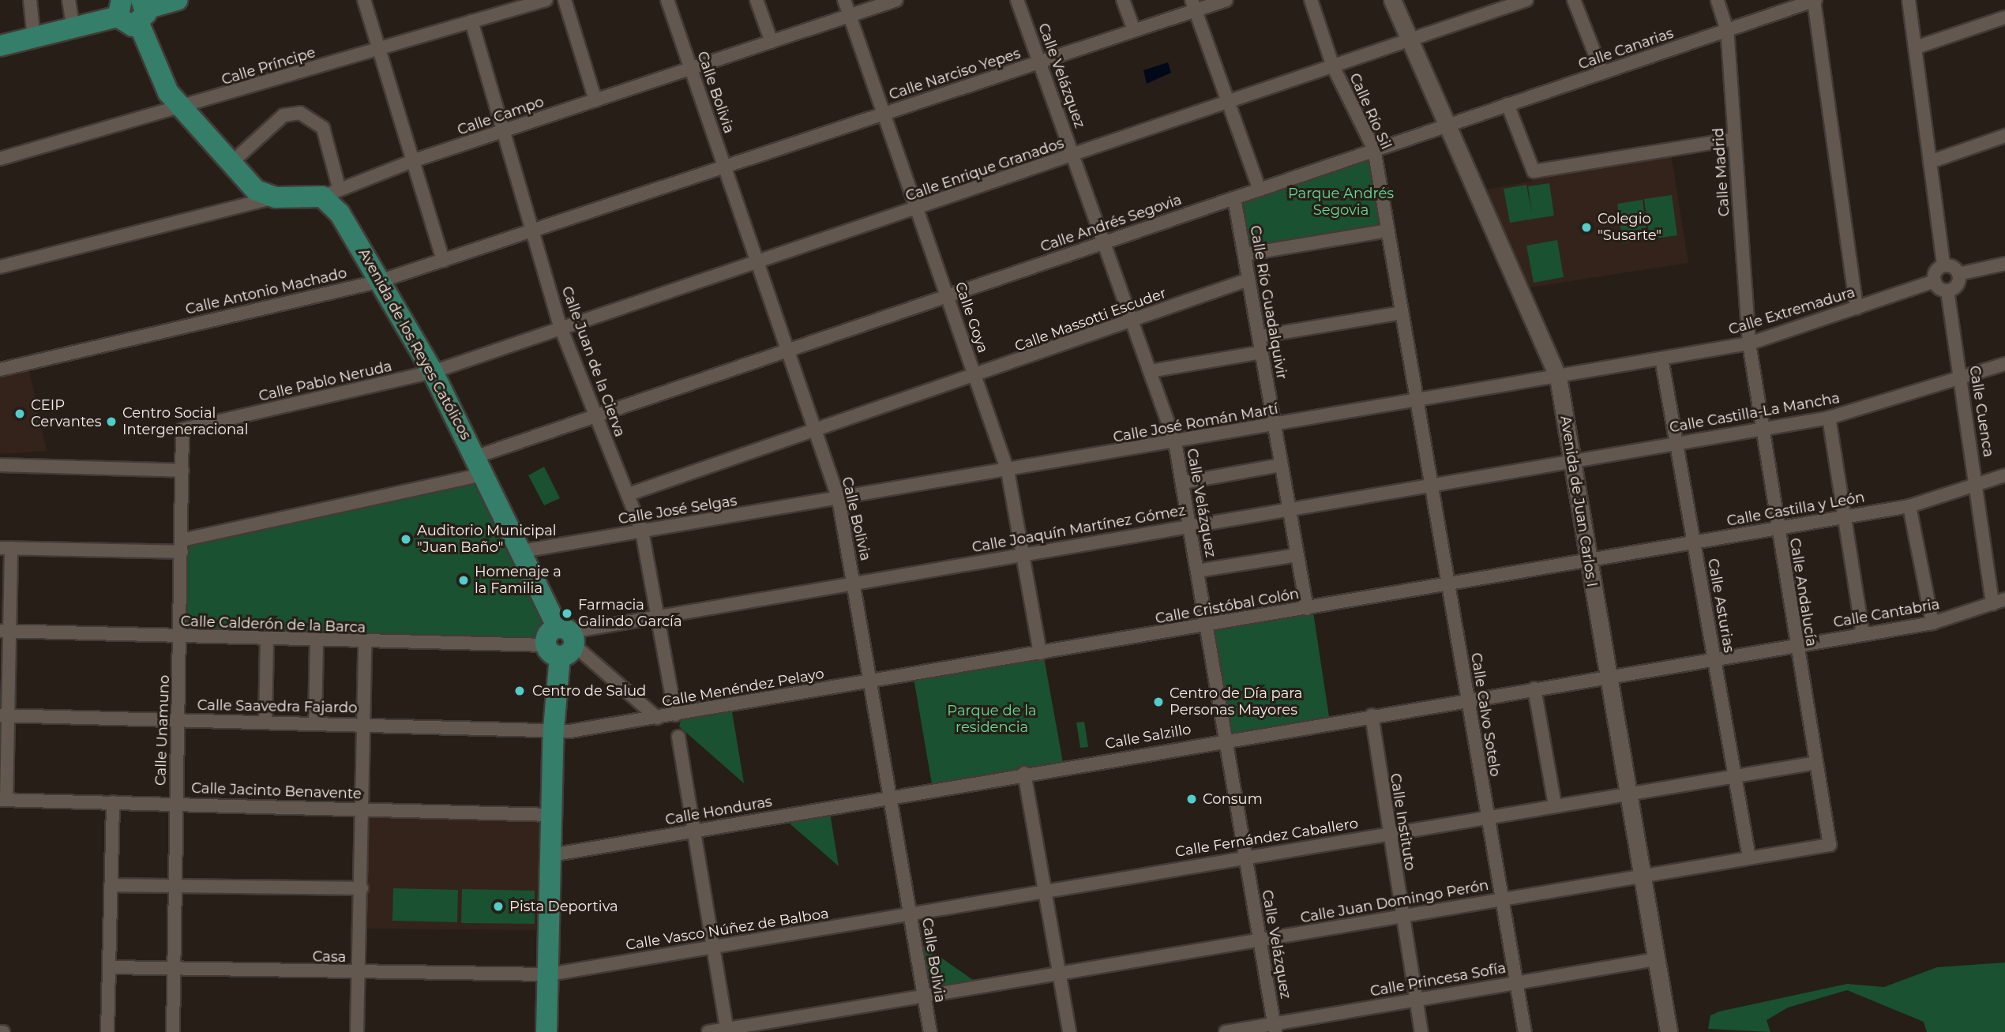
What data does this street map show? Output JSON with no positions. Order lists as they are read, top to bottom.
{
  "streets": {
    "main road": ["Avenida de los Reyes Católicos"],
    "street": [
      "Calle Canarias",
      "Calle Príncipe",
      "Calle Narciso Yepes",
      "Calle Velázquez",
      "Calle Bolivia",
      "Calle Río Sil",
      "Calle Campo",
      "Calle Enrique Granados",
      "Calle Madrid",
      "Calle Andrés Segovia",
      "Calle Antonio Machado",
      "Calle Río Guadalquivir",
      "Calle Extremadura",
      "Calle Goya",
      "Calle Massotti Escuder",
      "Calle Juan de la Cierva",
      "Calle Pablo Neruda",
      "Calle Cuenca",
      "Calle Castilla-La Mancha",
      "Calle José Román Martí",
      "Avenida de Juan Carlos I",
      "Calle Castilla y León",
      "Calle José Selgas",
      "Calle Joaquín Martínez Gómez",
      "Calle Andalucía",
      "Calle Asturias",
      "Calle Cristóbal Colón",
      "Calle Cantabria",
      "Calle Calderón de la Barca",
      "Calle Menéndez Pelayo",
      "Calle Saavedra Fajardo",
      "Calle Calvo Sotelo",
      "Calle Unamuno",
      "Calle Salzillo",
      "Calle Jacinto Benavente",
      "Calle Honduras",
      "Calle Instituto",
      "Calle Fernández Caballero",
      "Calle Juan Domingo Perón",
      "Calle Vasco Núñez de Balboa",
      "Casa",
      "Calle Princesa Sofía"
    ]
  },
  "crossings": [
    ["Calle Canarias", "Calle Madrid"],
    ["Calle Canarias", "Calle Andrés Segovia"],
    ["Calle Canarias", "Avenida de Juan Carlos I"],
    ["Calle Príncipe", "Calle Juan de la Cierva"],
    ["Calle Narciso Yepes", "Calle Velázquez"],
    ["Calle Narciso Yepes", "Calle Bolivia"],
    ["Calle Narciso Yepes", "Calle Antonio Machado"],
    ["Calle Narciso Yepes", "Calle Goya"],
    ["Calle Velázquez", "Calle Enrique Granados"],
    ["Calle Velázquez", "Calle Andrés Segovia"],
    ["Calle Velázquez", "Calle Massotti Escuder"],
    ["Calle Velázquez", "Calle José Román Martí"],
    ["Calle Velázquez", "Calle Joaquín Martínez Gómez"],
    ["Calle Velázquez", "Calle Cristóbal Colón"],
    ["Calle Velázquez", "Calle Salzillo"],
    ["Calle Velázquez", "Calle Fernández Caballero"],
    ["Calle Velázquez", "Calle Juan Domingo Perón"],
    ["Calle Velázquez", "Calle Princesa Sofía"],
    ["Calle Bolivia", "Calle Campo"],
    ["Calle Bolivia", "Calle Enrique Granados"],
    ["Calle Bolivia", "Calle Andrés Segovia"],
    ["Calle Bolivia", "Calle Antonio Machado"],
    ["Calle Bolivia", "Calle Massotti Escuder"],
    ["Calle Bolivia", "Calle Pablo Neruda"],
    ["Calle Bolivia", "Calle José Román Martí"],
    ["Calle Bolivia", "Calle José Selgas"],
    ["Calle Bolivia", "Calle Joaquín Martínez Gómez"],
    ["Calle Bolivia", "Calle Cristóbal Colón"],
    ["Calle Bolivia", "Calle Menéndez Pelayo"],
    ["Calle Bolivia", "Calle Salzillo"],
    ["Calle Bolivia", "Calle Honduras"],
    ["Calle Bolivia", "Calle Fernández Caballero"],
    ["Calle Bolivia", "Calle Juan Domingo Perón"],
    ["Calle Bolivia", "Calle Vasco Núñez de Balboa"],
    ["Calle Río Sil", "Calle Enrique Granados"],
    ["Calle Río Sil", "Calle Andrés Segovia"],
    ["Calle Río Sil", "Calle José Román Martí"],
    ["Calle Río Sil", "Calle Calvo Sotelo"],
    ["Calle Campo", "Calle Goya"],
    ["Calle Campo", "Avenida de los Reyes Católicos"],
    ["Calle Campo", "Calle Juan de la Cierva"],
    ["Calle Enrique Granados", "Calle Goya"],
    ["Calle Enrique Granados", "Calle Pablo Neruda"],
    ["Calle Enrique Granados", "Avenida de Juan Carlos I"],
    ["Calle Madrid", "Calle Extremadura"],
    ["Calle Madrid", "Calle Andalucía"],
    ["Calle Andrés Segovia", "Calle Río Guadalquivir"],
    ["Calle Andrés Segovia", "Calle Goya"],
    ["Calle Andrés Segovia", "Avenida de los Reyes Católicos"],
    ["Calle Andrés Segovia", "Calle Juan de la Cierva"],
    ["Calle Andrés Segovia", "Avenida de Juan Carlos I"],
    ["Calle Andrés Segovia", "Calle Unamuno"],
    ["Calle Antonio Machado", "Avenida de los Reyes Católicos"],
    ["Calle Antonio Machado", "Calle Juan de la Cierva"],
    ["Calle Río Guadalquivir", "Calle Massotti Escuder"],
    ["Calle Río Guadalquivir", "Calle José Román Martí"],
    ["Calle Río Guadalquivir", "Calle Joaquín Martínez Gómez"],
    ["Calle Río Guadalquivir", "Calle Cristóbal Colón"],
    ["Calle Extremadura", "Calle José Román Martí"],
    ["Calle Extremadura", "Avenida de Juan Carlos I"],
    ["Calle Extremadura", "Calle Andalucía"],
    ["Calle Extremadura", "Calle Asturias"],
    ["Calle Goya", "Calle Massotti Escuder"],
    ["Calle Goya", "Calle José Román Martí"],
    ["Calle Goya", "Calle Joaquín Martínez Gómez"],
    ["Calle Goya", "Calle Cristóbal Colón"],
    ["Calle Massotti Escuder", "Calle Juan de la Cierva"],
    ["Avenida de los Reyes Católicos", "Calle Pablo Neruda"],
    ["Avenida de los Reyes Católicos", "Calle José Selgas"],
    ["Avenida de los Reyes Católicos", "Calle Calderón de la Barca"],
    ["Calle Juan de la Cierva", "Calle Pablo Neruda"],
    ["Calle Juan de la Cierva", "Calle José Selgas"],
    ["Calle Juan de la Cierva", "Calle Joaquín Martínez Gómez"],
    ["Calle Juan de la Cierva", "Calle Calderón de la Barca"],
    ["Calle Juan de la Cierva", "Calle Menéndez Pelayo"],
    ["Calle Pablo Neruda", "Calle Unamuno"],
    ["Calle Cuenca", "Calle Castilla-La Mancha"],
    ["Calle Cuenca", "Calle Castilla y León"],
    ["Calle Cuenca", "Calle Cantabria"],
    ["Calle Castilla-La Mancha", "Avenida de Juan Carlos I"],
    ["Calle Castilla-La Mancha", "Calle Joaquín Martínez Gómez"],
    ["Calle Castilla-La Mancha", "Calle Andalucía"],
    ["Calle Castilla-La Mancha", "Calle Asturias"],
    ["Calle José Román Martí", "Avenida de Juan Carlos I"],
    ["Calle José Román Martí", "Calle José Selgas"],
    ["Calle José Román Martí", "Calle Calvo Sotelo"],
    ["Avenida de Juan Carlos I", "Calle Castilla y León"],
    ["Avenida de Juan Carlos I", "Calle Joaquín Martínez Gómez"],
    ["Avenida de Juan Carlos I", "Calle Cristóbal Colón"],
    ["Avenida de Juan Carlos I", "Calle Cantabria"],
    ["Avenida de Juan Carlos I", "Calle Salzillo"],
    ["Avenida de Juan Carlos I", "Calle Fernández Caballero"],
    ["Avenida de Juan Carlos I", "Calle Juan Domingo Perón"],
    ["Avenida de Juan Carlos I", "Calle Princesa Sofía"],
    ["Calle Castilla y León", "Calle Andalucía"],
    ["Calle Castilla y León", "Calle Asturias"],
    ["Calle Castilla y León", "Calle Cristóbal Colón"],
    ["Calle Joaquín Martínez Gómez", "Calle Calderón de la Barca"],
    ["Calle Joaquín Martínez Gómez", "Calle Calvo Sotelo"],
    ["Calle Andalucía", "Calle Cantabria"],
    ["Calle Andalucía", "Calle Fernández Caballero"],
    ["Calle Andalucía", "Calle Juan Domingo Perón"],
    ["Calle Asturias", "Calle Cantabria"],
    ["Calle Asturias", "Calle Fernández Caballero"],
    ["Calle Asturias", "Calle Juan Domingo Perón"],
    ["Calle Cristóbal Colón", "Calle Menéndez Pelayo"],
    ["Calle Cristóbal Colón", "Calle Calvo Sotelo"],
    ["Calle Cantabria", "Calle Salzillo"],
    ["Calle Calderón de la Barca", "Calle Unamuno"],
    ["Calle Menéndez Pelayo", "Calle Saavedra Fajardo"],
    ["Calle Saavedra Fajardo", "Calle Unamuno"],
    ["Calle Calvo Sotelo", "Calle Salzillo"],
    ["Calle Calvo Sotelo", "Calle Fernández Caballero"],
    ["Calle Calvo Sotelo", "Calle Juan Domingo Perón"],
    ["Calle Calvo Sotelo", "Calle Princesa Sofía"],
    ["Calle Unamuno", "Calle Jacinto Benavente"],
    ["Calle Unamuno", "Casa"],
    ["Calle Salzillo", "Calle Honduras"],
    ["Calle Salzillo", "Calle Instituto"],
    ["Calle Instituto", "Calle Fernández Caballero"],
    ["Calle Instituto", "Calle Juan Domingo Perón"],
    ["Calle Instituto", "Calle Princesa Sofía"],
    ["Calle Fernández Caballero", "Calle Vasco Núñez de Balboa"],
    ["Calle Vasco Núñez de Balboa", "Casa"]
  ],
  "parks": ["Parque Andrés Segovia", "Parque de la residencia"],
  "places": [
    "Colegio \"Susarte\"",
    "CEIP Cervantes",
    "Centro Social Intergeneracional",
    "Auditorio Municipal \"Juan Baño\"",
    "Homenaje a la Familia",
    "Farmacia Galindo García",
    "Centro de Salud",
    "Centro de Día para Personas Mayores",
    "Consum",
    "Pista Deportiva"
  ]
}
